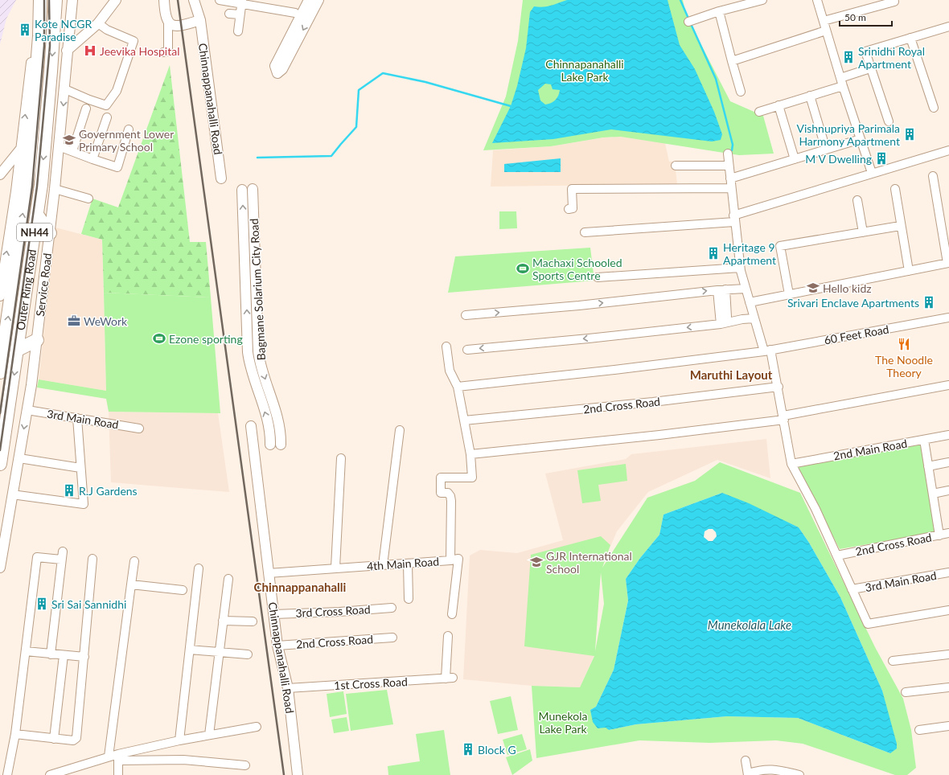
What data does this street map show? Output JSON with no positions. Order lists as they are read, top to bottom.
{
  "streets": {
    "highway": ["NH44", "Outer Ring Road"],
    "street": [
      "Chinnappanahalli Road",
      "Service Road",
      "Bagmane Solarium City Road",
      "60 Feet Road",
      "2nd Cross Road",
      "3rd Main Road",
      "2nd Main Road",
      "4th Main Road",
      "3rd Cross Road",
      "1st Cross Road"
    ]
  },
  "crossings": [
    ["Chinnappanahalli Road", "2nd Cross Road"],
    ["Chinnappanahalli Road", "4th Main Road"],
    ["Chinnappanahalli Road", "3rd Cross Road"],
    ["Chinnappanahalli Road", "1st Cross Road"],
    ["Service Road", "3rd Main Road"]
  ],
  "districts": ["Maruthi Layout", "Chinnappanahalli"],
  "water": ["Munekolala Lake"],
  "parks": ["Chinnapanahalli Lake Park", "Munekola Lake Park"],
  "places": {
    "building": [
      "Kote NCGR Paradise",
      "Srinidhi Royal Apartment",
      "Vishnupriya Parimala Harmony Apartment",
      "M V Dwelling",
      "Heritage 9 Apartment",
      "Srivari Enclave Apartments",
      "R.J Gardens",
      "Sri Sai Sannidhi",
      "Block G"
    ],
    "hospital": ["Jeevika Hospital"],
    "school or university": ["Government Lower Primary School", "Hello kidz", "GJR International School"],
    "sports": ["Machaxi Schooled Sports Centre", "Ezone sporting"],
    "office": ["WeWork"],
    "restaurant": ["The Noodle Theory"]
  },
  "scale_bar": "50 m"
}
